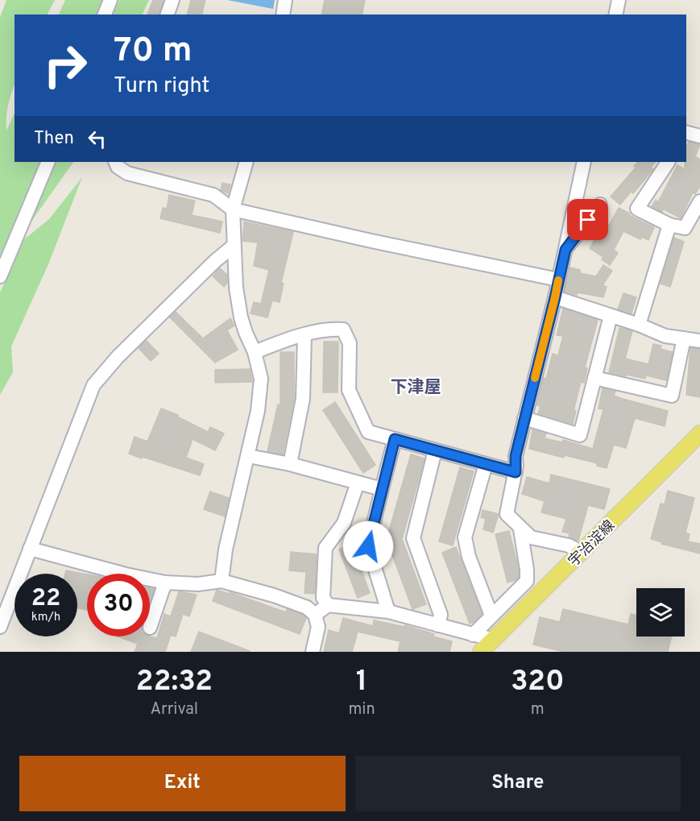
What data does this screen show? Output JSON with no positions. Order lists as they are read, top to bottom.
{
  "streets": {
    "main road": ["宇治淀線"]
  },
  "districts": ["下津屋"],
  "page": {
    "turn": ["70 m", "Turn right"],
    "then": "Then",
    "speed": "22 km/h",
    "limit": "30",
    "eta": [
      "22:32",
      "Arrival",
      "1",
      "min",
      "320",
      "m"
    ],
    "buttons": ["Exit", "Share"]
  }
}
